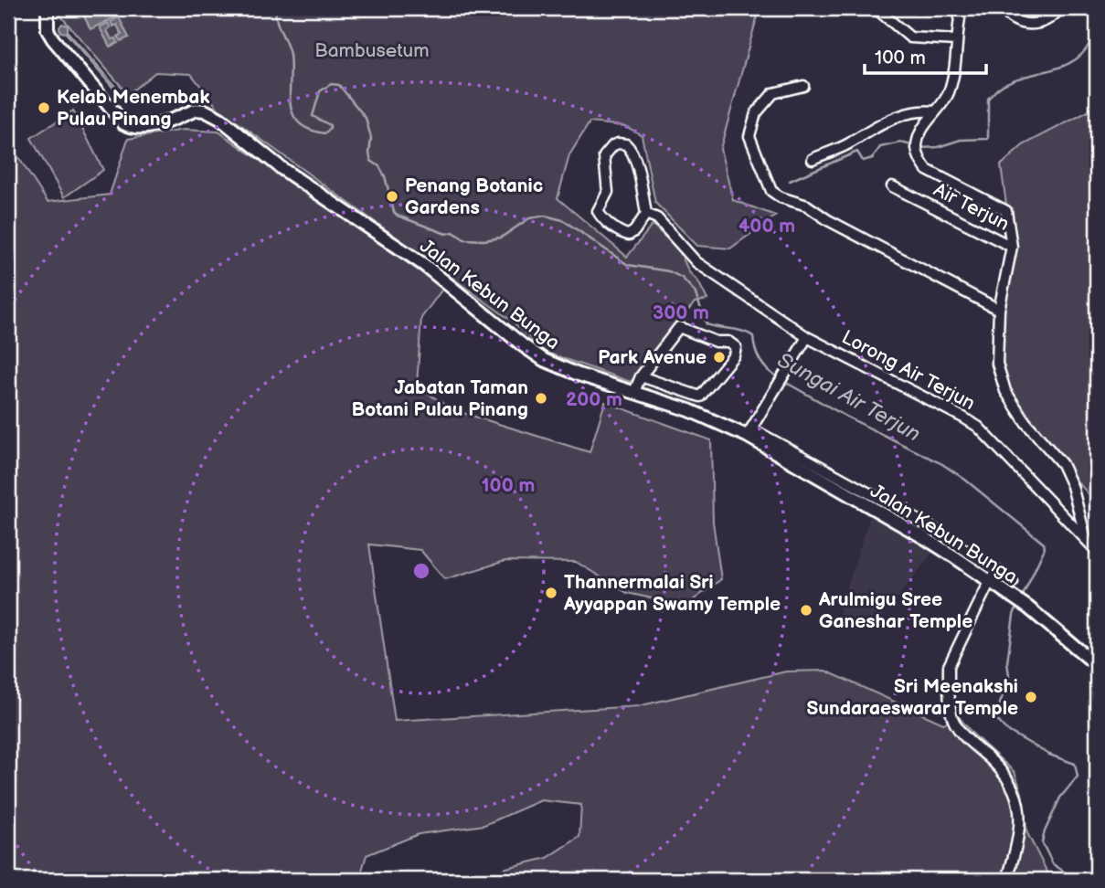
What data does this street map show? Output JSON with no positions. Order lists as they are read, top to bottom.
{
  "streets": {
    "street": ["Air Terjun", "Jalan Kebun Bunga", "Lorong Air Terjun"]
  },
  "crossings": [
    ["Air Terjun", "Lorong Air Terjun"]
  ],
  "water": ["Sungai Air Terjun"],
  "parks": ["Bambusetum"],
  "places": [
    "Kelab Menembak Pulau Pinang",
    "Penang Botanic Gardens",
    "Park Avenue",
    "Jabatan Taman Botani Pulau Pinang",
    "Thannermalai Sri Ayyappan Swamy Temple",
    "Arulmigu Sree Ganeshar Temple",
    "Sri Meenakshi Sundaraeswarar Temple"
  ],
  "scale_bar": "100 m",
  "rings": [
    "400 m",
    "300 m",
    "200 m",
    "100 m"
  ]
}
